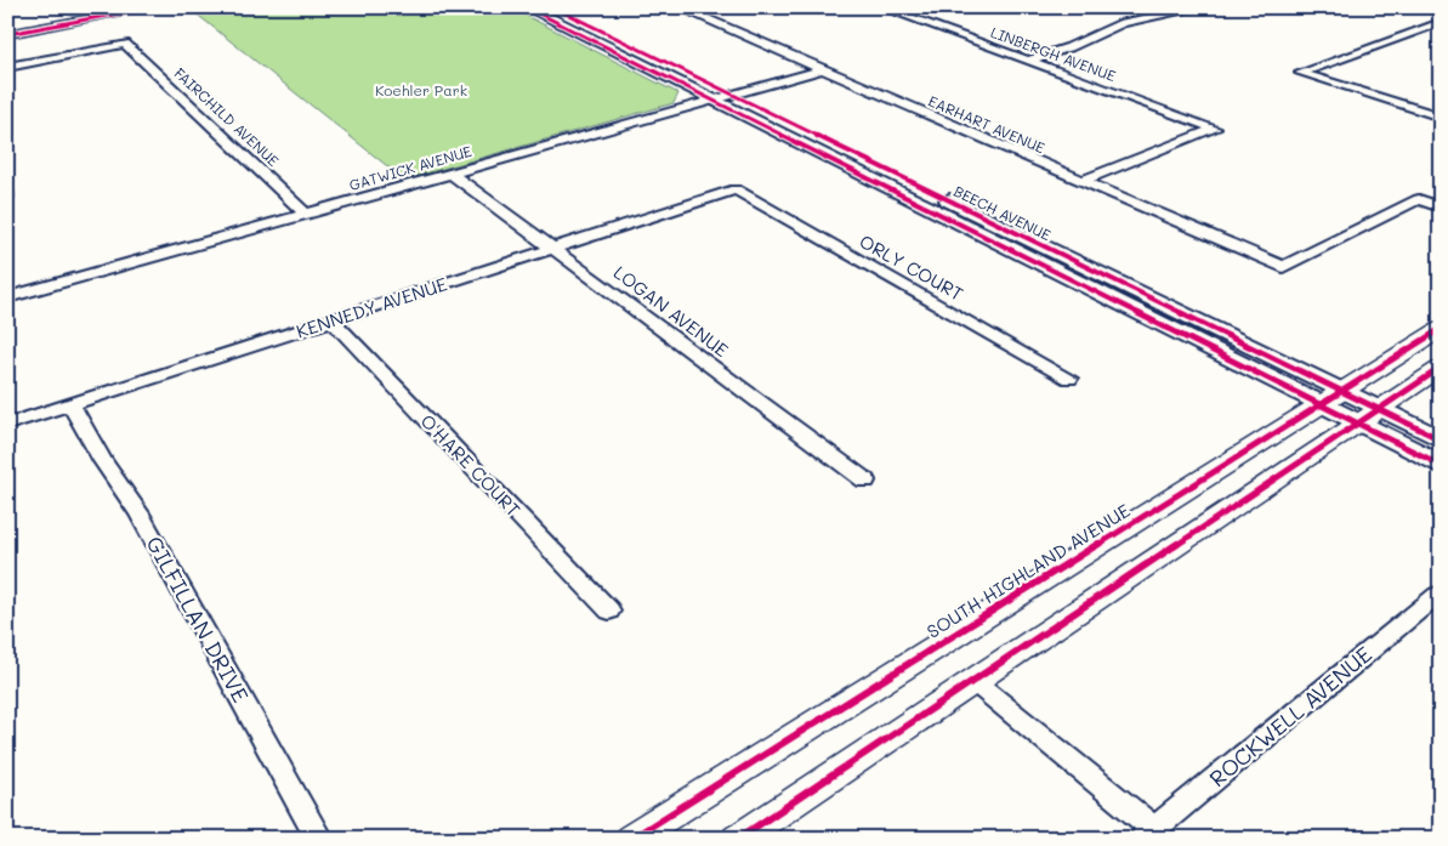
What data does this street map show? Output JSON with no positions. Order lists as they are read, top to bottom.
{
  "streets": {
    "main road": ["BEECH AVENUE"],
    "street": [
      "LINBERGH AVENUE",
      "FAIRCHILD AVENUE",
      "EARHART AVENUE",
      "GATWICK AVENUE",
      "ORLY COURT",
      "KENNEDY AVENUE",
      "LOGAN AVENUE",
      "O'HARE COURT",
      "SOUTH HIGHLAND AVENUE",
      "GILFILLAN DRIVE",
      "ROCKWELL AVENUE"
    ]
  },
  "crossings": [
    ["LINBERGH AVENUE", "EARHART AVENUE"],
    ["FAIRCHILD AVENUE", "GATWICK AVENUE"],
    ["EARHART AVENUE", "GATWICK AVENUE"],
    ["GATWICK AVENUE", "BEECH AVENUE"],
    ["GATWICK AVENUE", "LOGAN AVENUE"],
    ["BEECH AVENUE", "SOUTH HIGHLAND AVENUE"],
    ["ORLY COURT", "KENNEDY AVENUE"],
    ["KENNEDY AVENUE", "LOGAN AVENUE"],
    ["KENNEDY AVENUE", "O'HARE COURT"],
    ["KENNEDY AVENUE", "GILFILLAN DRIVE"]
  ],
  "parks": ["Koehler Park"]
}
